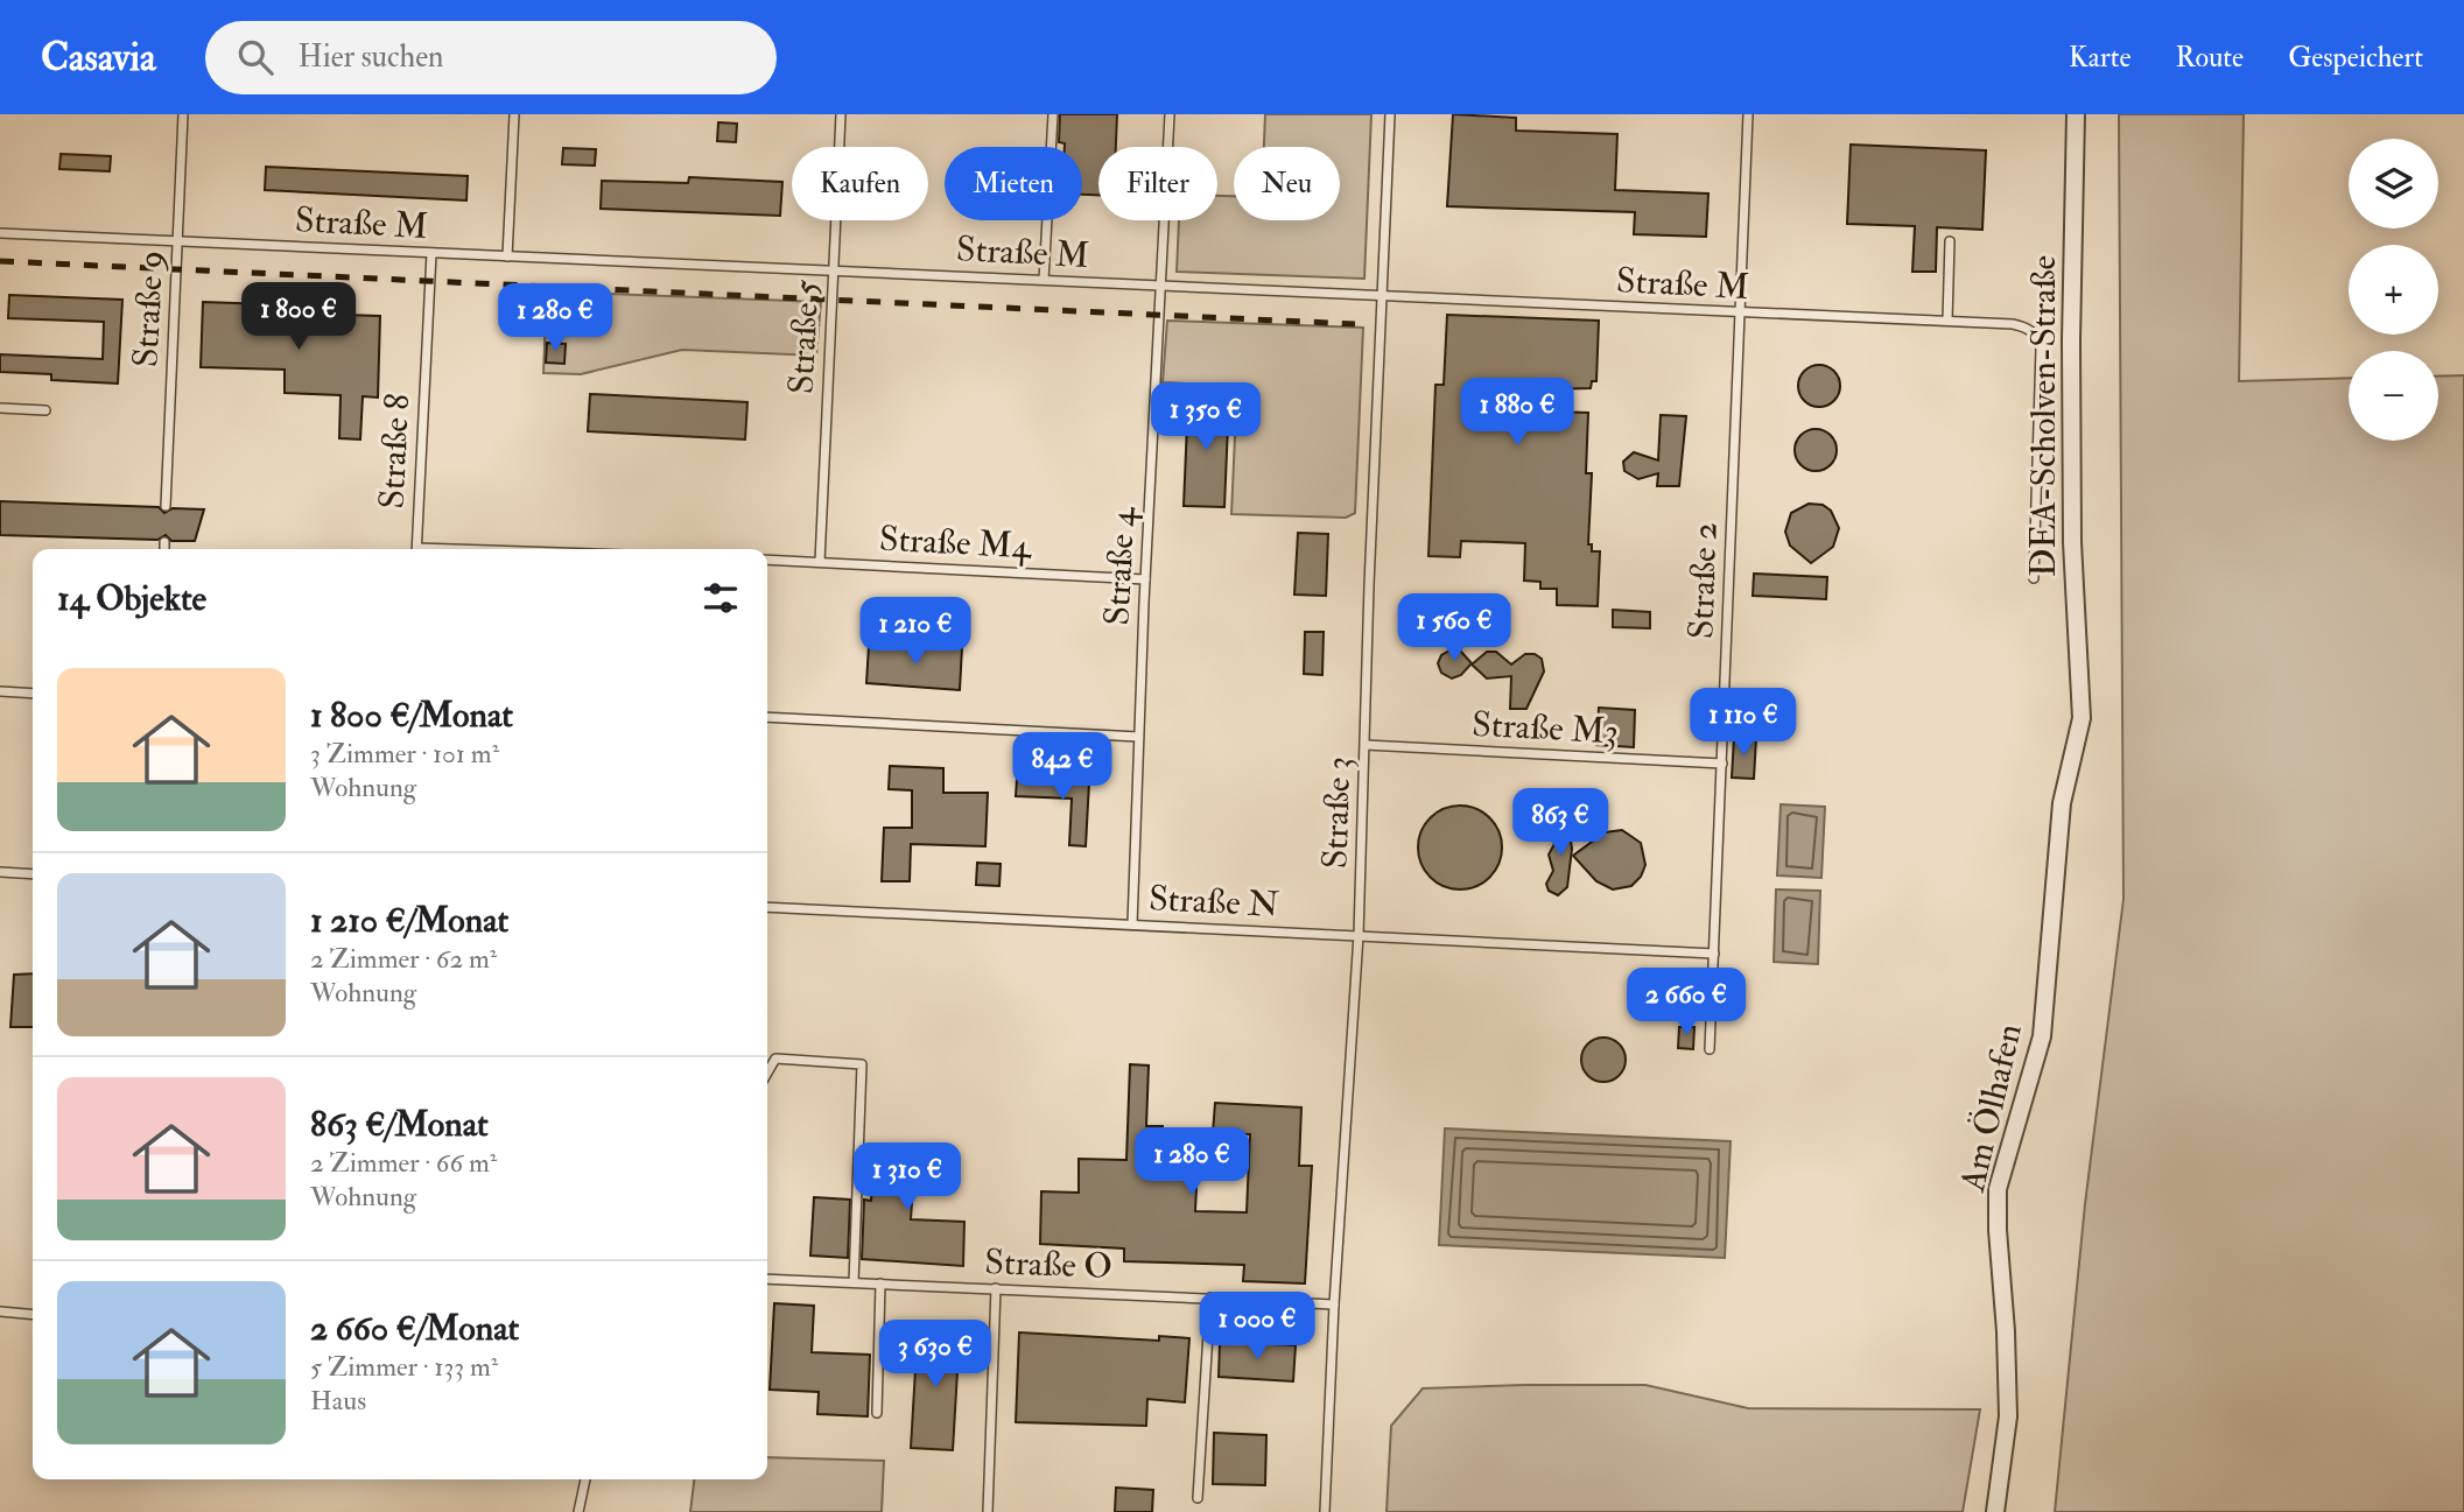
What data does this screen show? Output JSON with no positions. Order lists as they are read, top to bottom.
{
  "streets": {
    "street": ["DEA-Scholven-Straße", "Am Ölhafen"],
    "lane": [
      "Straße M",
      "Straße 9",
      "Straße 5",
      "Straße 8",
      "Straße M4",
      "Straße 4",
      "Straße 2",
      "Straße M3",
      "Straße 3",
      "Straße N",
      "Straße O"
    ]
  },
  "crossings": [
    ["Straße M", "Straße 9"],
    ["Straße M", "Straße 5"],
    ["Straße M", "Straße 8"],
    ["Straße M", "Straße 4"],
    ["Straße M", "Straße 2"],
    ["Straße M", "Straße 3"],
    ["Straße 5", "Straße M4"],
    ["DEA-Scholven-Straße", "Am Ölhafen"],
    ["Straße M4", "Straße 4"],
    ["Straße 4", "Straße N"],
    ["Straße 2", "Straße M3"],
    ["Straße 2", "Straße N"],
    ["Straße M3", "Straße 3"],
    ["Straße 3", "Straße N"],
    ["Straße 3", "Straße O"]
  ],
  "page": {
    "header": "Casavia",
    "search": "Hier suchen",
    "nav": ["Karte", "Route", "Gespeichert"],
    "map_buttons": ["+", "−"],
    "chip": [
      "Kaufen",
      "Mieten",
      "Filter",
      "Neu"
    ],
    "price": [
      "1 800 €",
      "1 280 €",
      "1 880 €",
      "1 350 €",
      "1 560 €",
      "1 210 €",
      "1 110 €",
      "842 €",
      "863 €",
      "2 660 €",
      "1 280 €",
      "1 310 €",
      "1 000 €",
      "3 630 €"
    ],
    "heading": "14 Objekte",
    "list": [
      {
        "name": "1 800 €/Monat",
        "note": "3 Zimmer · 101 m² · Wohnung"
      },
      {
        "name": "1 210 €/Monat",
        "note": "2 Zimmer · 62 m² · Wohnung"
      },
      {
        "name": "863 €/Monat",
        "note": "2 Zimmer · 66 m² · Wohnung"
      },
      {
        "name": "2 660 €/Monat",
        "note": "5 Zimmer · 133 m² · Haus"
      }
    ]
  }
}
